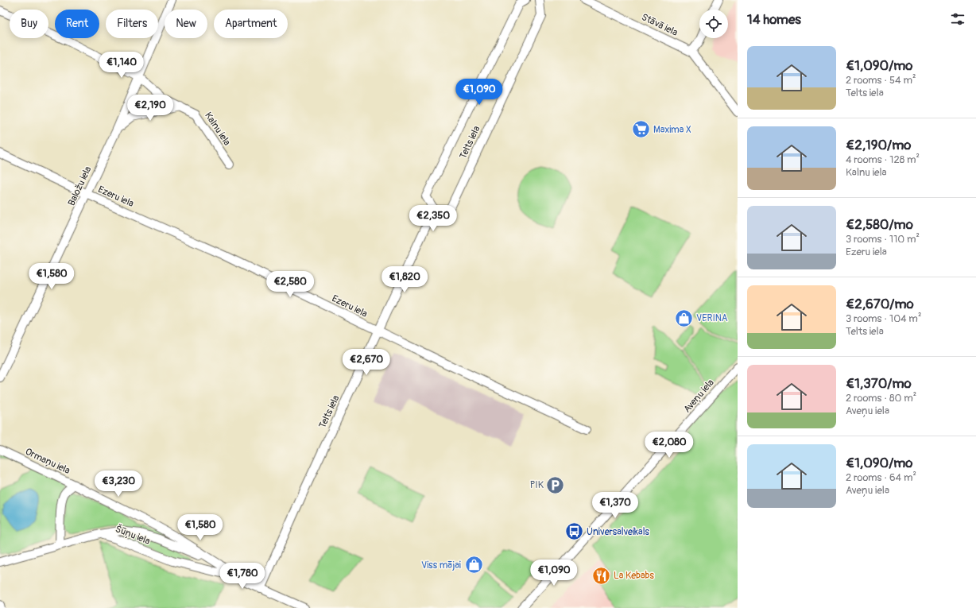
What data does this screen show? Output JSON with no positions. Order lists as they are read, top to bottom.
{
  "streets": {
    "street": [
      "Stāvā iela",
      "Kalnu iela",
      "Telts iela",
      "Baložu iela",
      "Ezeru iela",
      "Aveņu iela",
      "Ormaņu iela",
      "Šūņu iela"
    ]
  },
  "crossings": [
    ["Kalnu iela", "Baložu iela"],
    ["Telts iela", "Ezeru iela"],
    ["Telts iela", "Ormaņu iela"],
    ["Baložu iela", "Ezeru iela"],
    ["Ormaņu iela", "Šūņu iela"]
  ],
  "places": {
    "supermarket": ["Maxima X"],
    "shop": ["VERINA", "Viss mājai"],
    "parking": ["PIK"],
    "bus stop": ["Universalveikals"],
    "restaurant": ["La Kebabs"]
  },
  "page": {
    "heading": "14 homes",
    "chip": [
      "Buy",
      "Rent",
      "Filters",
      "New",
      "Apartment"
    ],
    "list": [
      {
        "name": "€1,090/mo",
        "note": "2 rooms · 54 m² · Telts iela"
      },
      {
        "name": "€2,190/mo",
        "note": "4 rooms · 128 m² · Kalnu iela"
      },
      {
        "name": "€2,580/mo",
        "note": "3 rooms · 110 m² · Ezeru iela"
      },
      {
        "name": "€2,670/mo",
        "note": "3 rooms · 104 m² · Telts iela"
      },
      {
        "name": "€1,370/mo",
        "note": "2 rooms · 80 m² · Aveņu iela"
      },
      {
        "name": "€1,090/mo",
        "note": "2 rooms · 64 m² · Aveņu iela"
      }
    ],
    "price": [
      "€1,140",
      "€1,090",
      "€2,190",
      "€2,350",
      "€1,580",
      "€1,820",
      "€2,580",
      "€2,670",
      "€2,080",
      "€3,230",
      "€1,370",
      "€1,580",
      "€1,090",
      "€1,780"
    ]
  }
}
